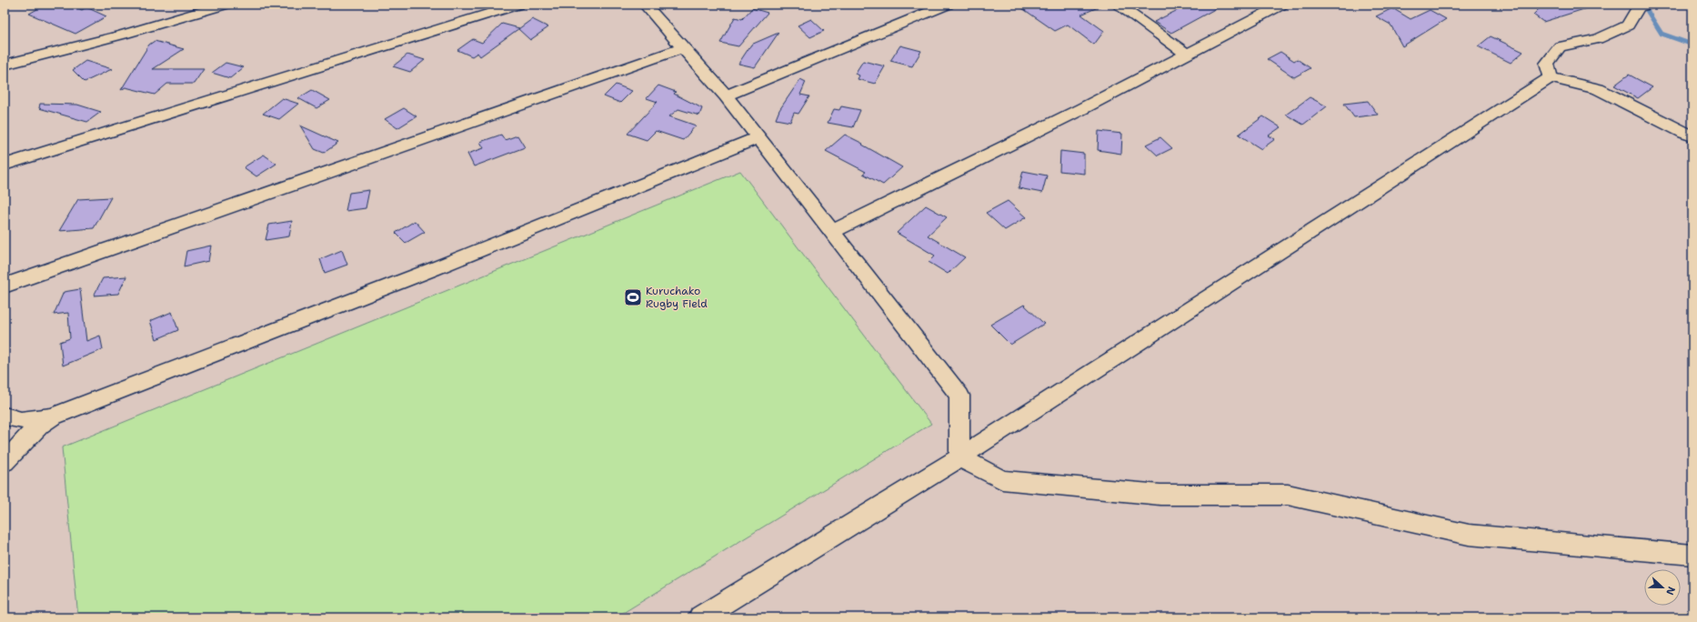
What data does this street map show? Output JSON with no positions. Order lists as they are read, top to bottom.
{
  "places": {
    "sports": ["Kuruchako Rugby Field"]
  },
  "north": "right"
}
